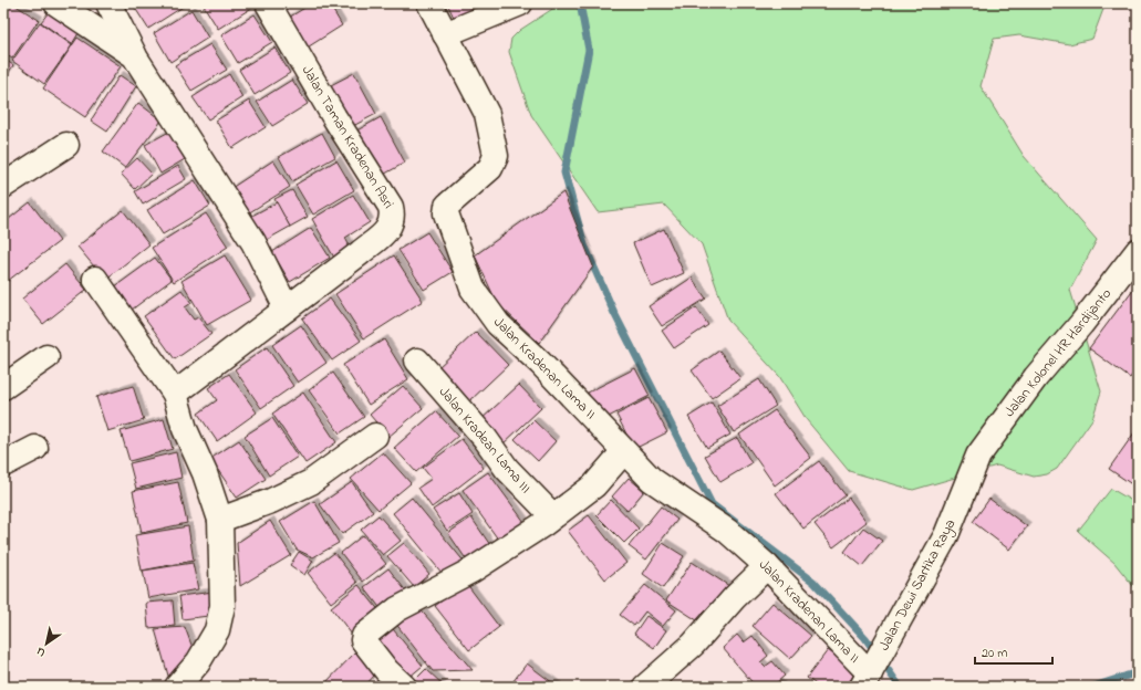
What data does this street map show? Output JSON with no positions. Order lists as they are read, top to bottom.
{
  "streets": {
    "street": [
      "Jalan Taman Kradenan Asri",
      "Jalan Kolonel HR Hardijanto",
      "Jalan Kradenan Lama II",
      "Jalan Kradean Lama III",
      "Jalan Dewi Sartika Raya"
    ]
  },
  "crossings": [
    ["Jalan Kolonel HR Hardijanto", "Jalan Dewi Sartika Raya"],
    ["Jalan Kradenan Lama II", "Jalan Dewi Sartika Raya"]
  ],
  "scale_bar": "20 m",
  "north": "bottom left"
}
